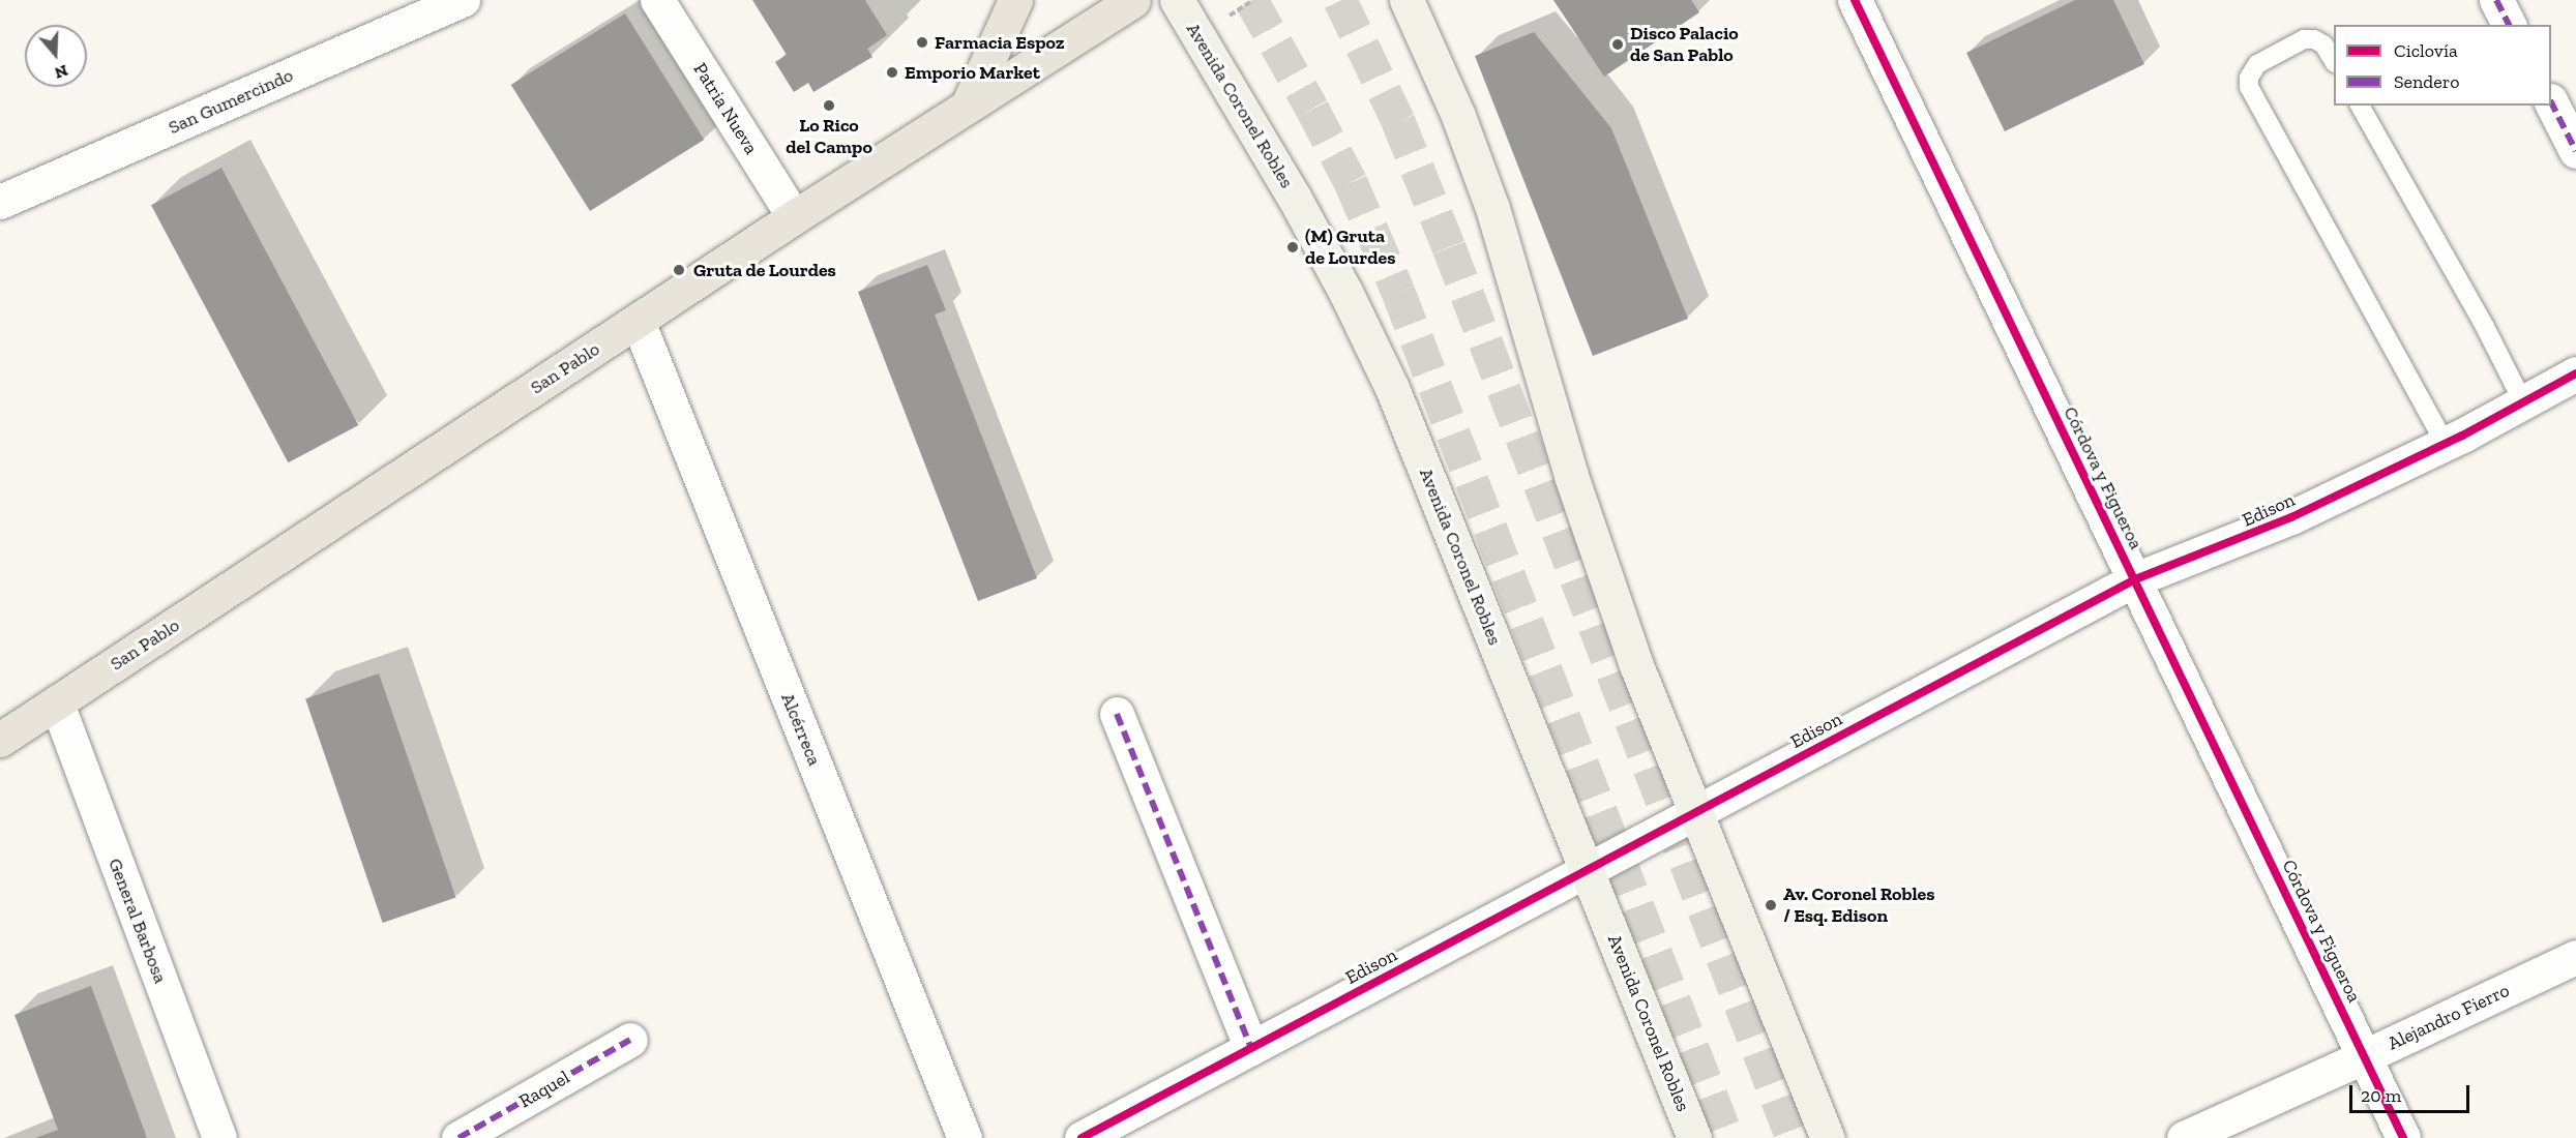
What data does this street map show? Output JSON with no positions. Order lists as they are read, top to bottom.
{
  "streets": {
    "main road": ["Avenida Coronel Robles", "San Pablo"],
    "street": [
      "San Gumercindo",
      "Patria Nueva",
      "Córdova y Figueroa",
      "Edison",
      "Alcérreca",
      "General Barbosa",
      "Alejandro Fierro",
      "Raquel"
    ]
  },
  "crossings": [
    ["Avenida Coronel Robles", "Edison"],
    ["Patria Nueva", "San Pablo"],
    ["San Pablo", "Alcérreca"],
    ["San Pablo", "General Barbosa"],
    ["Córdova y Figueroa", "Edison"],
    ["Córdova y Figueroa", "Alejandro Fierro"]
  ],
  "places": [
    "Farmacia Espoz",
    "Disco Palacio de San Pablo",
    "Emporio Market",
    "Lo Rico del Campo",
    "(M) Gruta de Lourdes",
    "Gruta de Lourdes",
    "Av. Coronel Robles / Esq. Edison"
  ],
  "legend": ["Ciclovía", "Sendero"],
  "scale_bar": "20 m",
  "north": "bottom"
}
